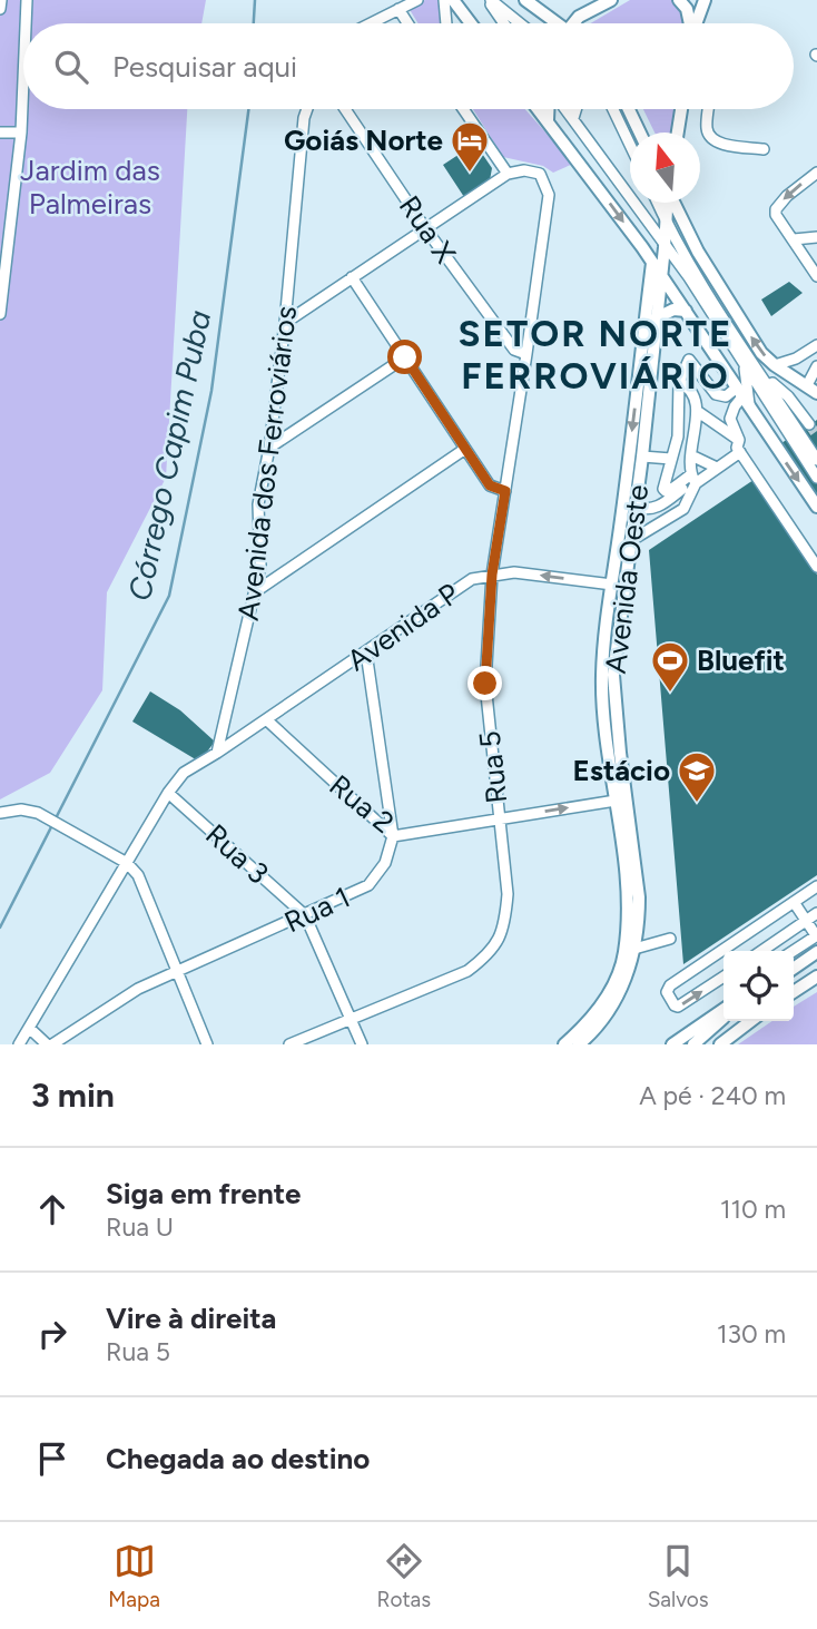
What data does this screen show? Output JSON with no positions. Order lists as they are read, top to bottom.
{
  "streets": {
    "main road": ["Avenida Oeste"],
    "street": [
      "Rua X",
      "Avenida dos Ferroviários",
      "Avenida P",
      "Rua 5",
      "Rua 2",
      "Rua 3",
      "Rua 1"
    ]
  },
  "crossings": [
    ["Rua X", "Rua 5"],
    ["Avenida dos Ferroviários", "Avenida P"],
    ["Avenida Oeste", "Avenida P"],
    ["Avenida Oeste", "Rua 2"],
    ["Avenida P", "Rua 5"],
    ["Avenida P", "Rua 2"],
    ["Rua 5", "Rua 2"],
    ["Rua 5", "Rua 3"],
    ["Rua 2", "Rua 1"],
    ["Rua 3", "Rua 1"]
  ],
  "districts": ["SETOR NORTE FERROVIÁRIO"],
  "water": ["Córrego Capim Puba"],
  "parks": ["Jardim das Palmeiras"],
  "places": {
    "hotel": ["Goiás Norte"],
    "sports": ["Bluefit"],
    "school or university": ["Estácio"]
  },
  "north": "top",
  "page": {
    "search": "Pesquisar aqui",
    "heading": ["3 min", "A pé · 240 m"],
    "list": [
      ["Siga em frente", "Rua U", "110 m"],
      ["Vire à direita", "Rua 5", "130 m"],
      "Chegada ao destino"
    ],
    "nav": ["Mapa", "Rotas", "Salvos"]
  }
}
